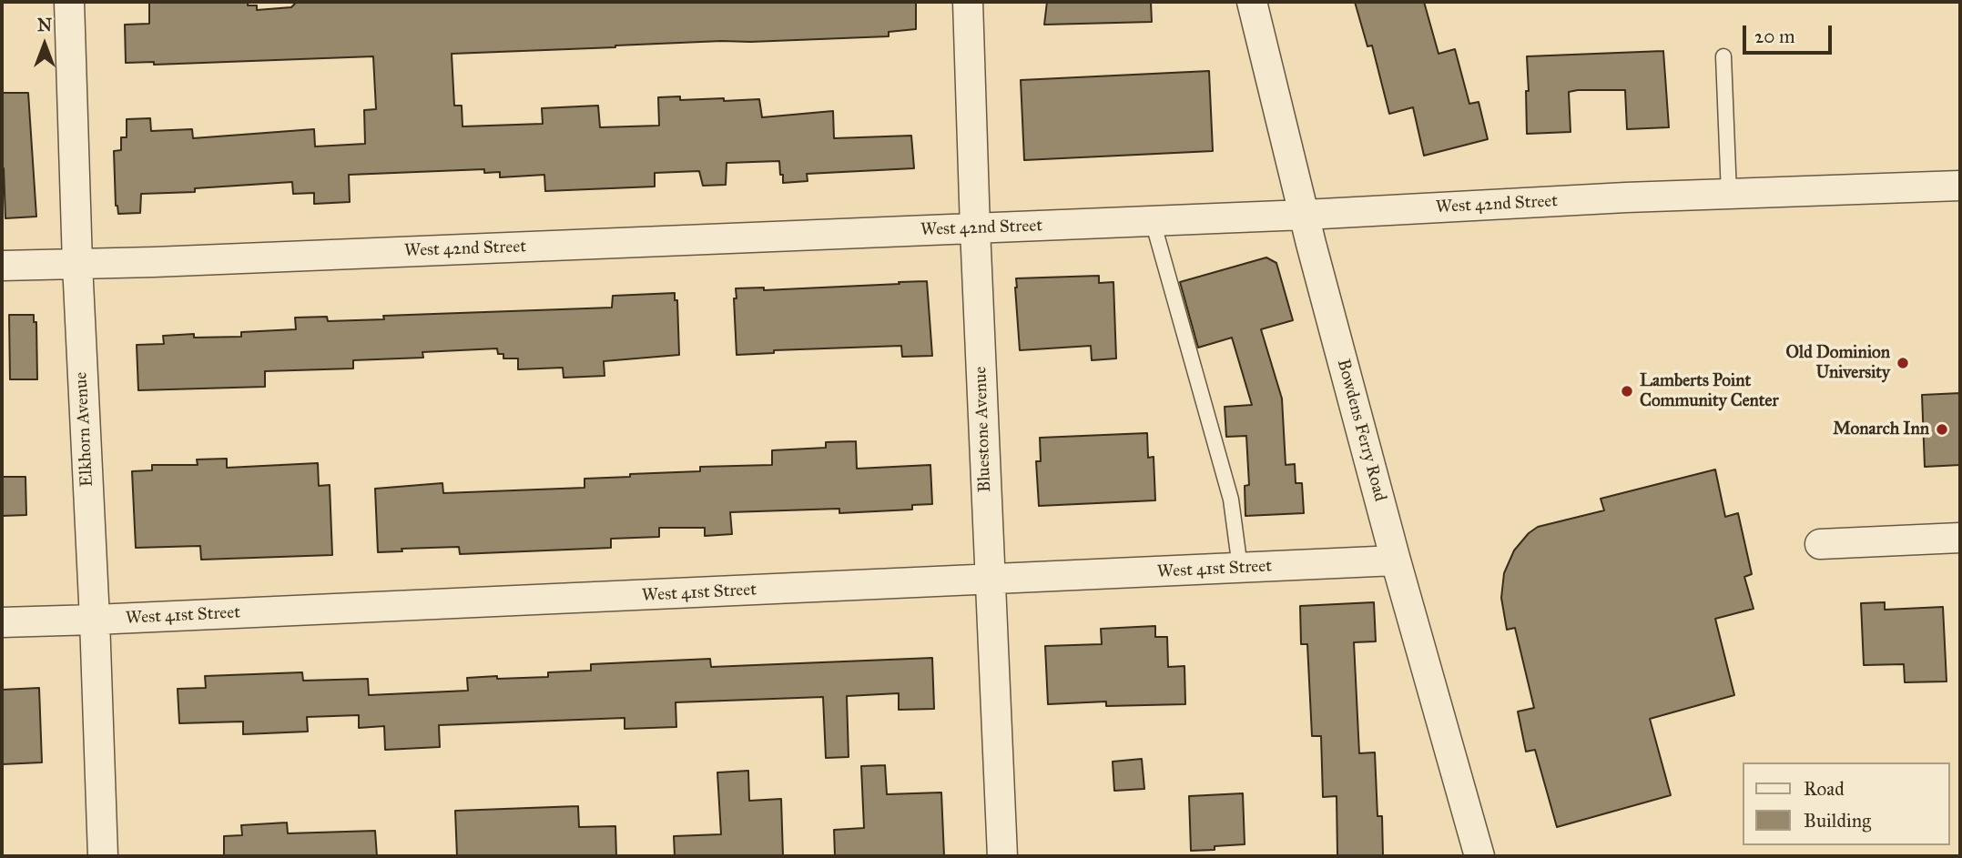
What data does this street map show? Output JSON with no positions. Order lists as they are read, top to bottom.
{
  "streets": {
    "street": [
      "West 42nd Street",
      "Elkhorn Avenue",
      "Bluestone Avenue",
      "Bowdens Ferry Road",
      "West 41st Street"
    ]
  },
  "crossings": [
    ["West 42nd Street", "Elkhorn Avenue"],
    ["West 42nd Street", "Bluestone Avenue"],
    ["West 42nd Street", "Bowdens Ferry Road"],
    ["Elkhorn Avenue", "West 41st Street"],
    ["Bluestone Avenue", "West 41st Street"],
    ["Bowdens Ferry Road", "West 41st Street"]
  ],
  "places": ["Old Dominion University", "Lamberts Point Community Center", "Monarch Inn"],
  "legend": ["Road", "Building"],
  "scale_bar": "20 m",
  "north": "top"
}
